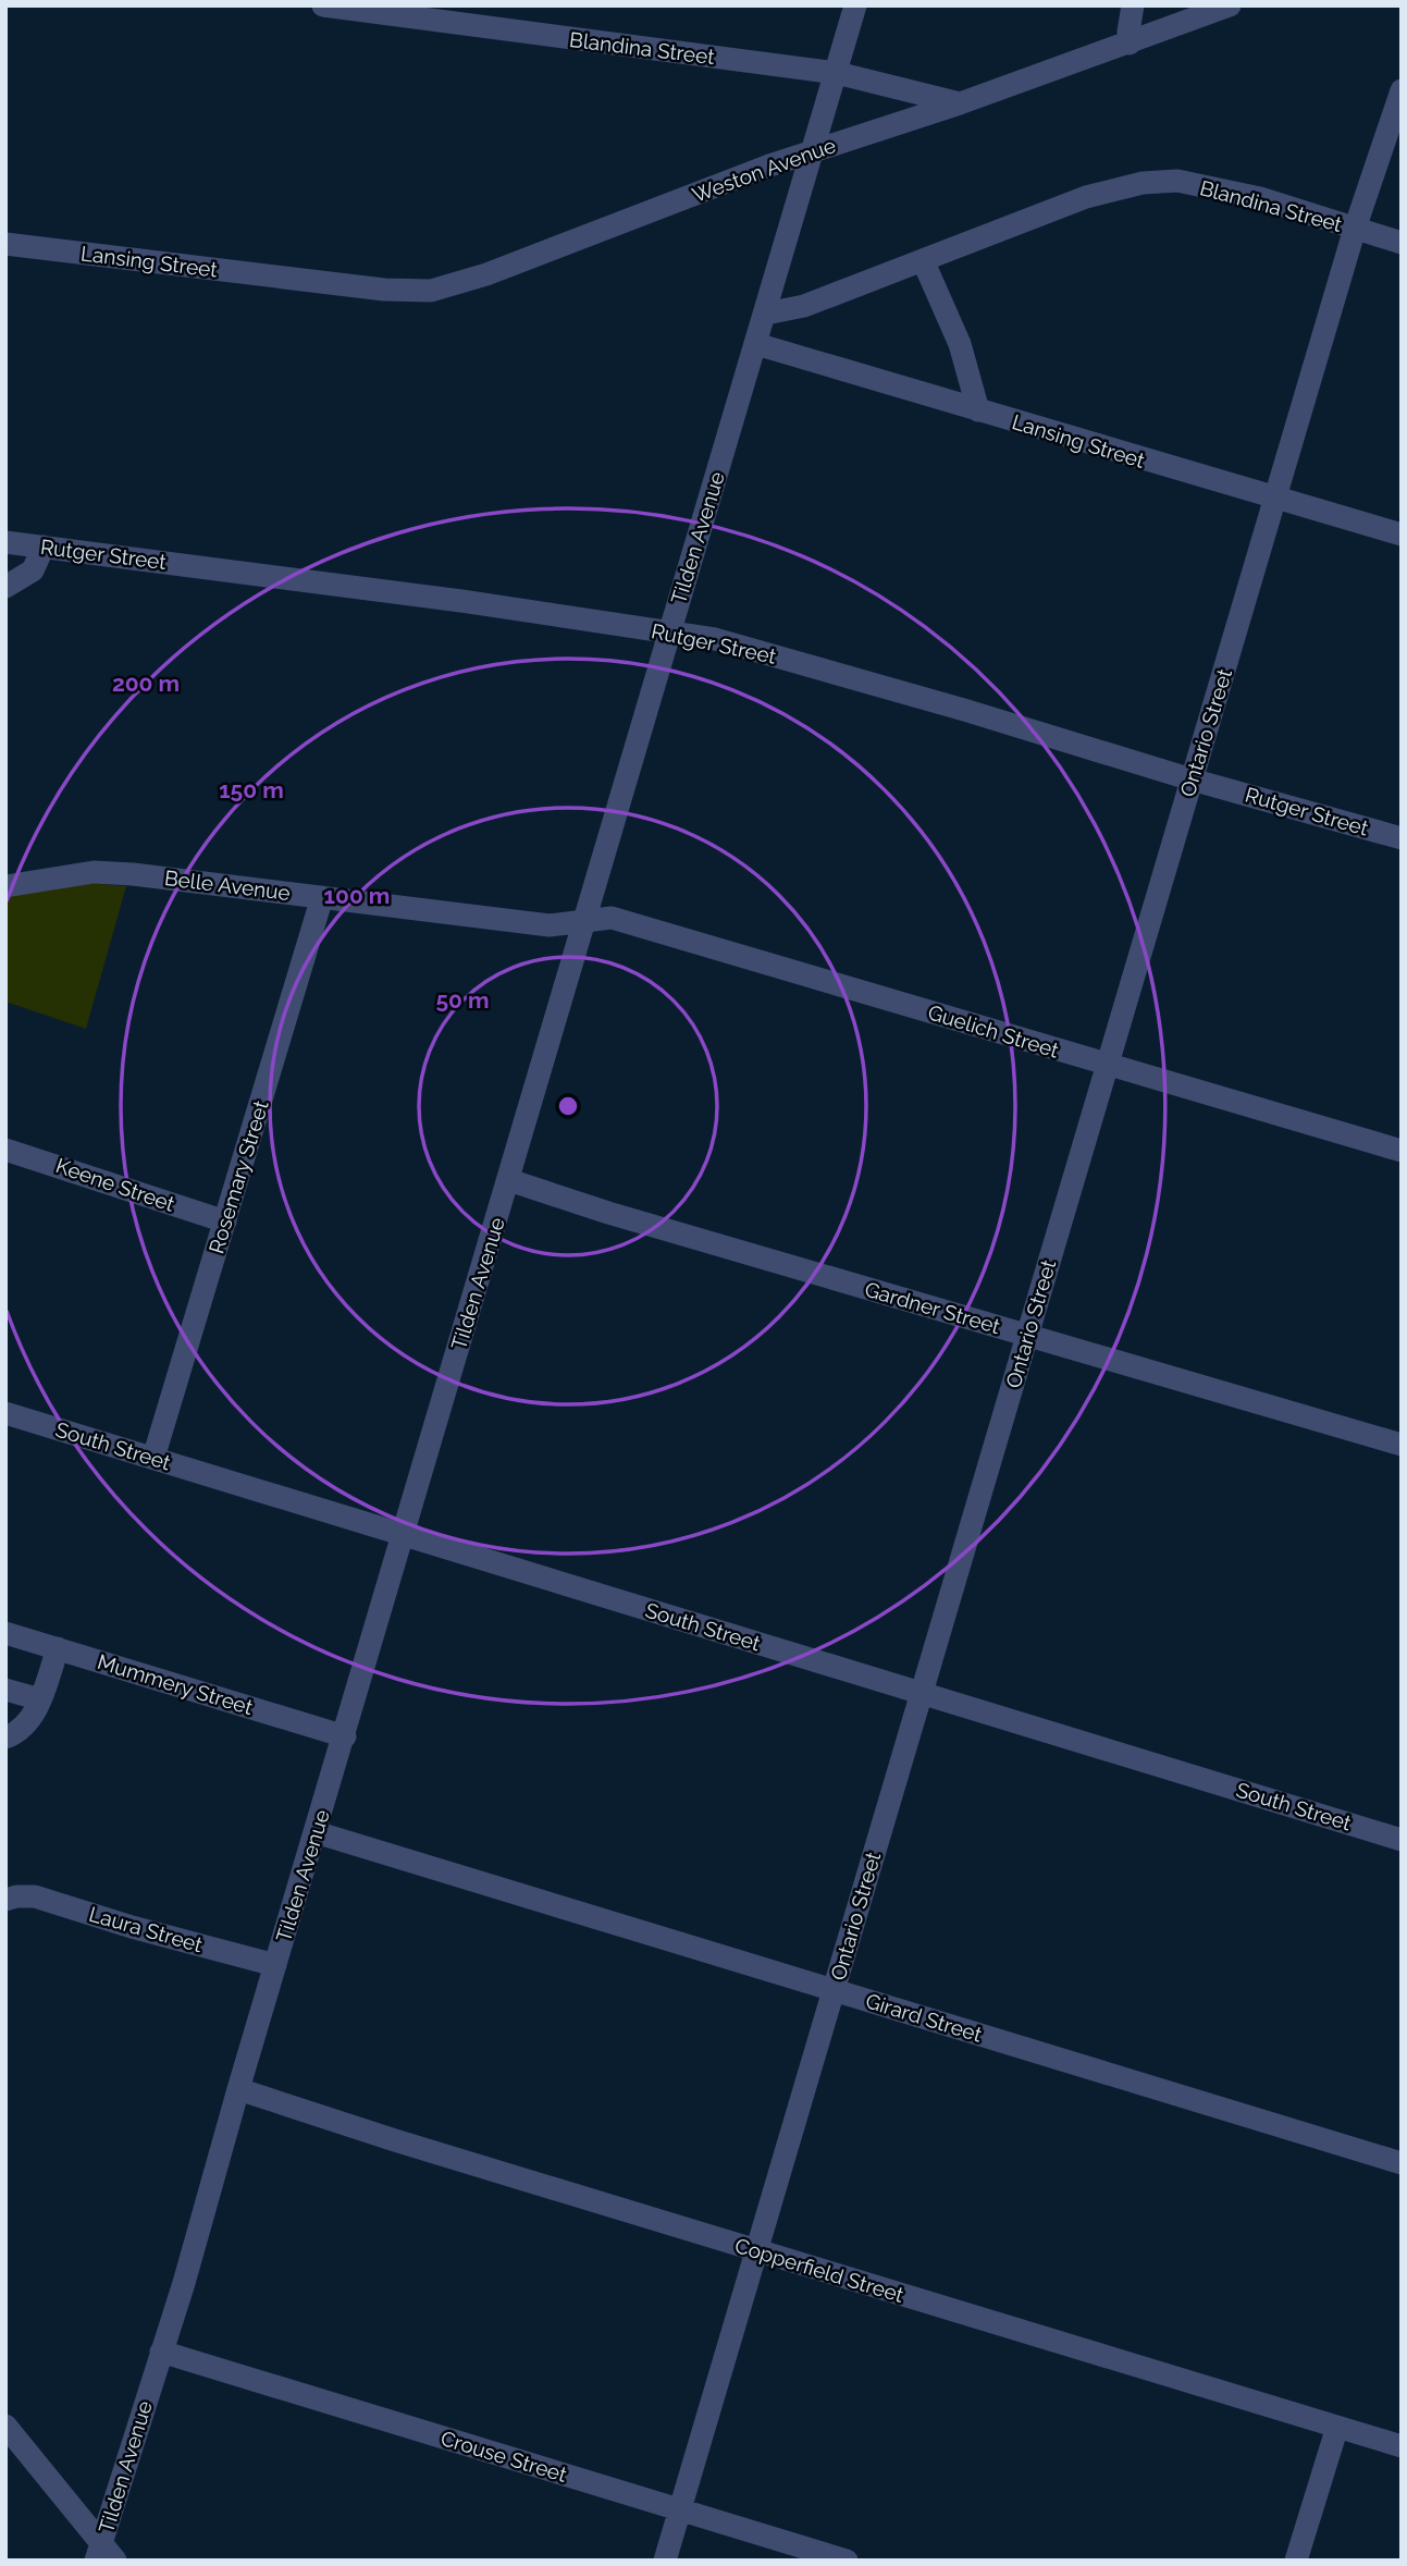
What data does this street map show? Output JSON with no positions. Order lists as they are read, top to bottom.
{
  "streets": {
    "street": [
      "Blandina Street",
      "Weston Avenue",
      "Lansing Street",
      "Tilden Avenue",
      "Rutger Street",
      "Ontario Street",
      "Belle Avenue",
      "Guelich Street",
      "Rosemary Street",
      "Keene Street",
      "Gardner Street",
      "South Street",
      "Mummery Street",
      "Laura Street",
      "Girard Street",
      "Copperfield Street",
      "Crouse Street"
    ]
  },
  "crossings": [
    ["Blandina Street", "Weston Avenue"],
    ["Blandina Street", "Tilden Avenue"],
    ["Blandina Street", "Ontario Street"],
    ["Weston Avenue", "Lansing Street"],
    ["Weston Avenue", "Tilden Avenue"],
    ["Lansing Street", "Tilden Avenue"],
    ["Lansing Street", "Ontario Street"],
    ["Tilden Avenue", "Rutger Street"],
    ["Tilden Avenue", "Belle Avenue"],
    ["Tilden Avenue", "Guelich Street"],
    ["Tilden Avenue", "Gardner Street"],
    ["Tilden Avenue", "South Street"],
    ["Tilden Avenue", "Mummery Street"],
    ["Tilden Avenue", "Laura Street"],
    ["Tilden Avenue", "Girard Street"],
    ["Tilden Avenue", "Copperfield Street"],
    ["Tilden Avenue", "Crouse Street"],
    ["Rutger Street", "Ontario Street"],
    ["Ontario Street", "Guelich Street"],
    ["Ontario Street", "Gardner Street"],
    ["Ontario Street", "South Street"],
    ["Ontario Street", "Girard Street"],
    ["Ontario Street", "Copperfield Street"],
    ["Ontario Street", "Crouse Street"],
    ["Belle Avenue", "Guelich Street"],
    ["Belle Avenue", "Rosemary Street"],
    ["Rosemary Street", "Keene Street"],
    ["Rosemary Street", "South Street"]
  ],
  "rings": [
    "200 m",
    "150 m",
    "100 m",
    "50 m"
  ]
}
